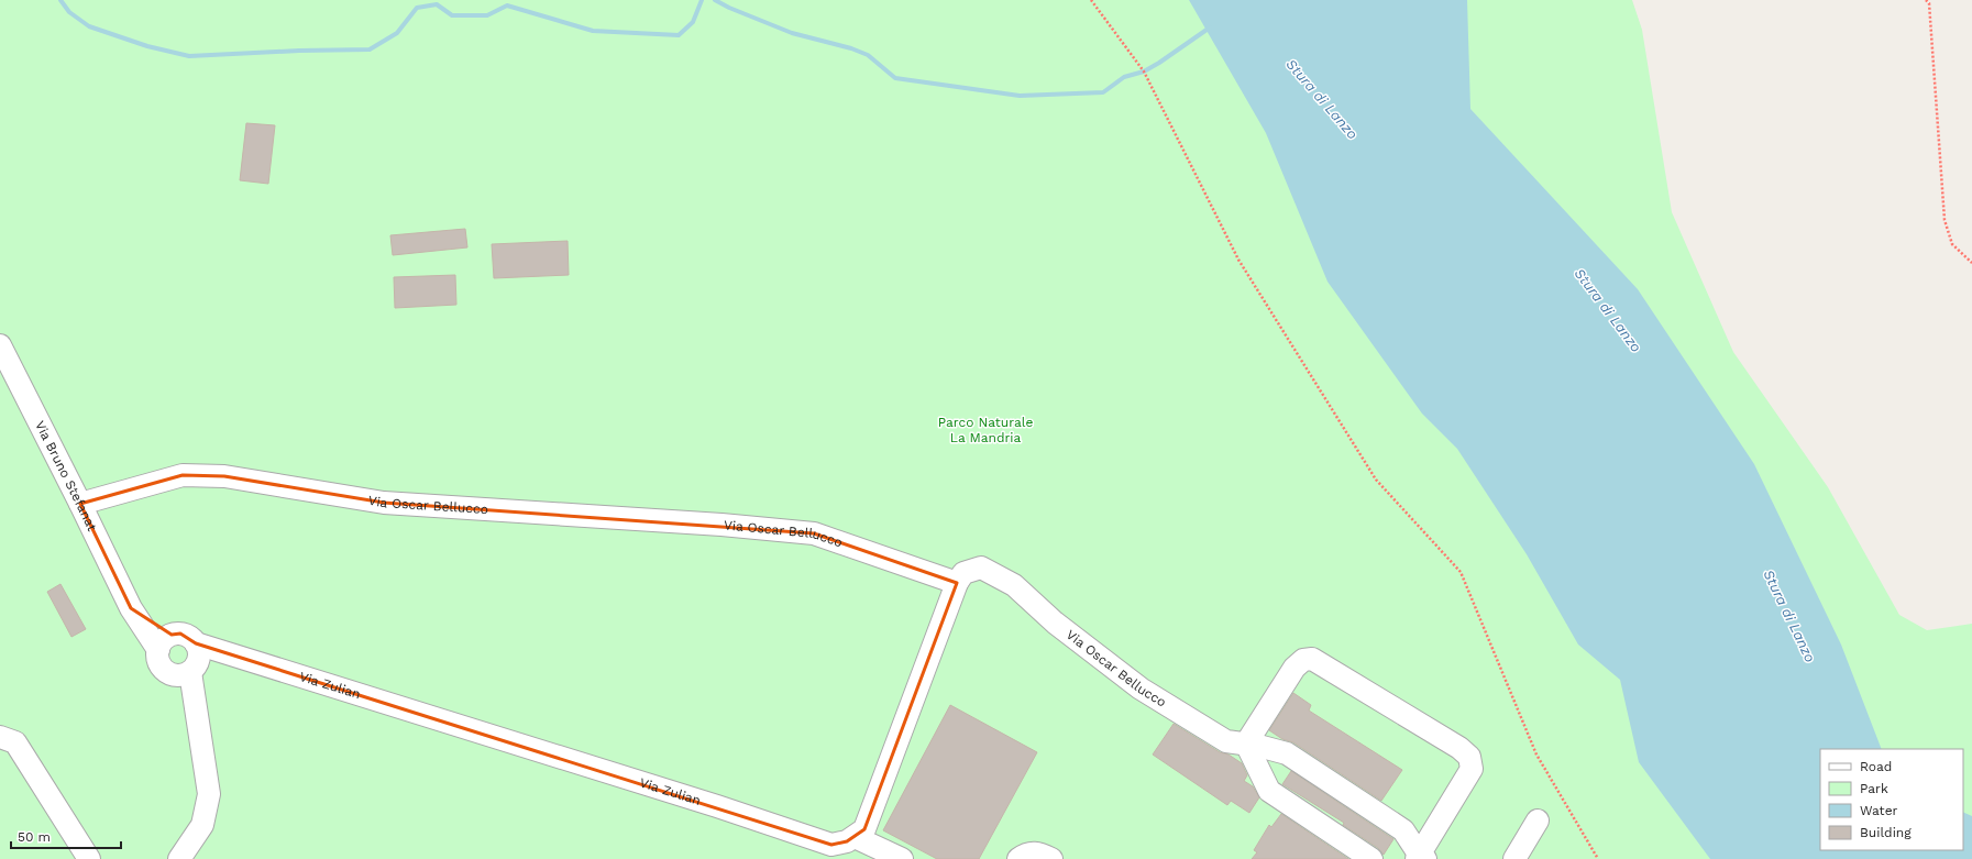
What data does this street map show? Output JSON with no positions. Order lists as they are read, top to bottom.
{
  "streets": {
    "street": ["Via Bruno Stefanat", "Via Oscar Bellucco", "Via Zulian"]
  },
  "crossings": [
    ["Via Bruno Stefanat", "Via Oscar Bellucco"]
  ],
  "water": ["Stura di Lanzo"],
  "parks": ["Parco Naturale La Mandria"],
  "legend": [
    "Road",
    "Park",
    "Water",
    "Building"
  ],
  "scale_bar": "50 m"
}
